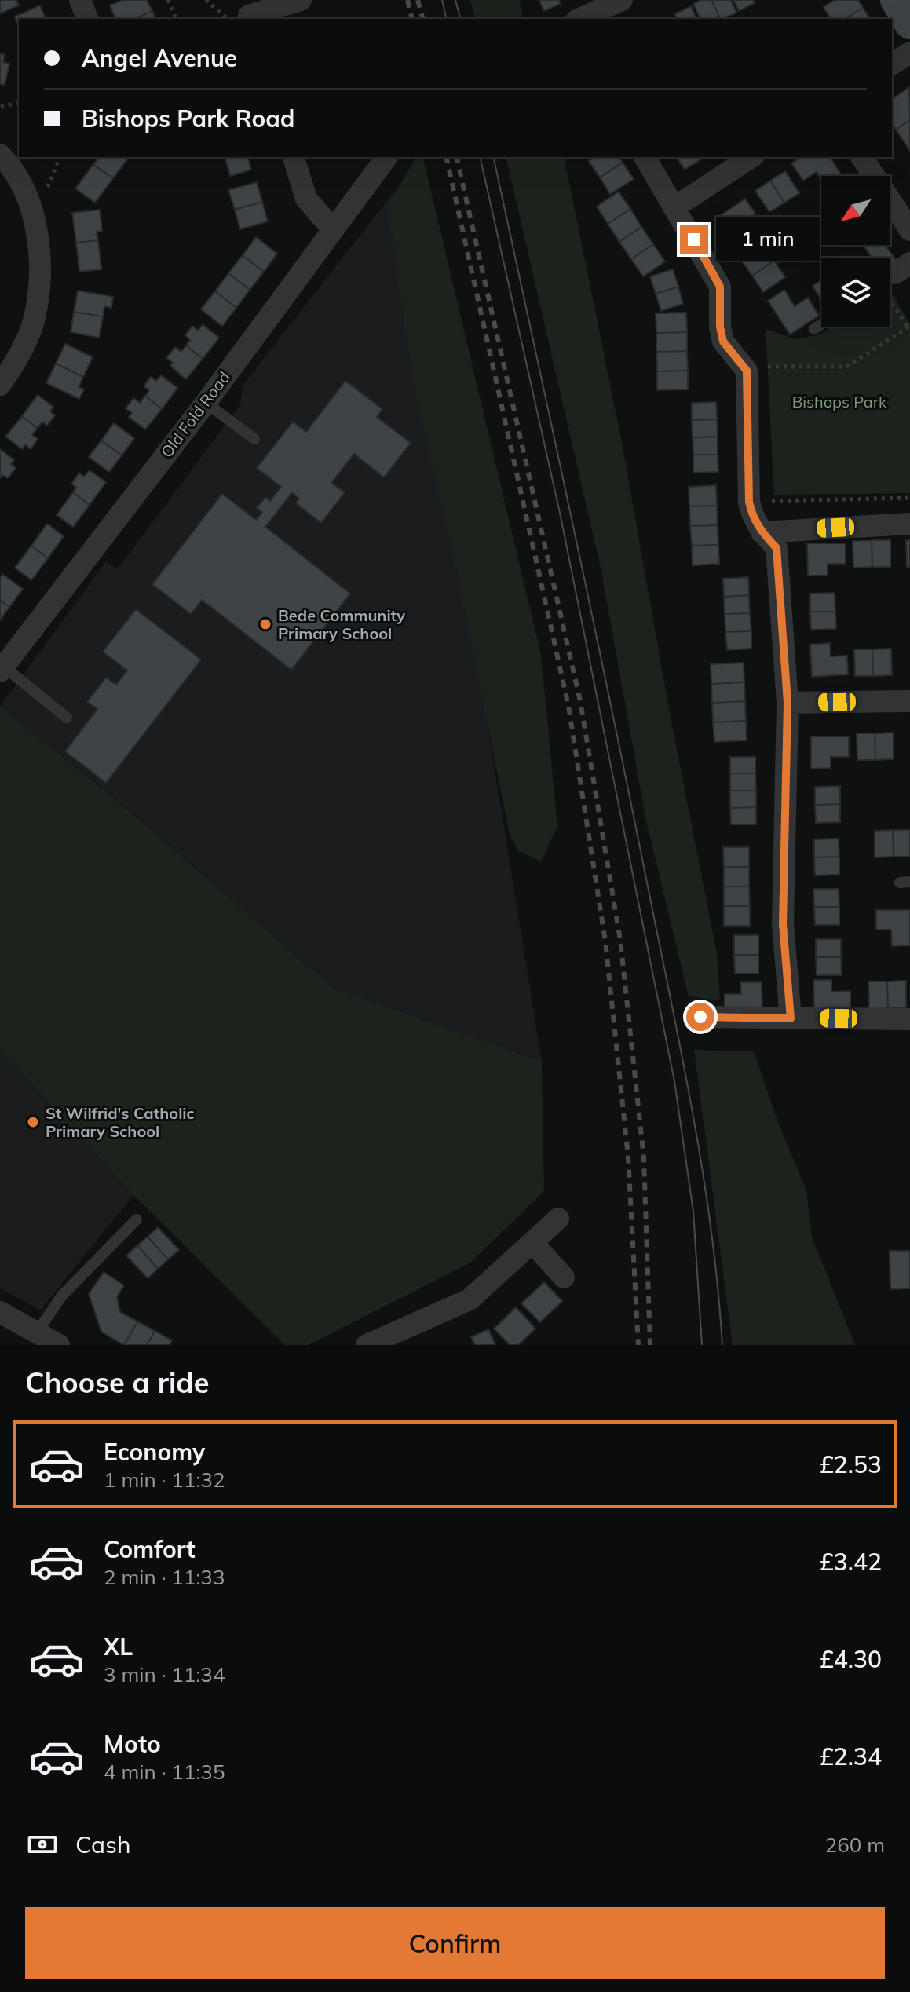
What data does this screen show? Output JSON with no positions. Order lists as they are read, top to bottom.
{
  "streets": {
    "street": ["Old Fold Road"]
  },
  "parks": ["Bishops Park"],
  "places": ["Bede Community Primary School", "St Wilfrid's Catholic Primary School"],
  "north": "bottom left",
  "page": {
    "banner": ["Angel Avenue", "Bishops Park Road"],
    "bubble": "1 min",
    "heading": "Choose a ride",
    "list": [
      {
        "name": "Economy",
        "note": "1 min · 11:32",
        "value": "£2.53"
      },
      {
        "name": "Comfort",
        "note": "2 min · 11:33",
        "value": "£3.42"
      },
      {
        "name": "XL",
        "note": "3 min · 11:34",
        "value": "£4.30"
      },
      {
        "name": "Moto",
        "note": "4 min · 11:35",
        "value": "£2.34"
      }
    ],
    "pay": ["Cash", "260 m"],
    "buttons": "Confirm"
  }
}
